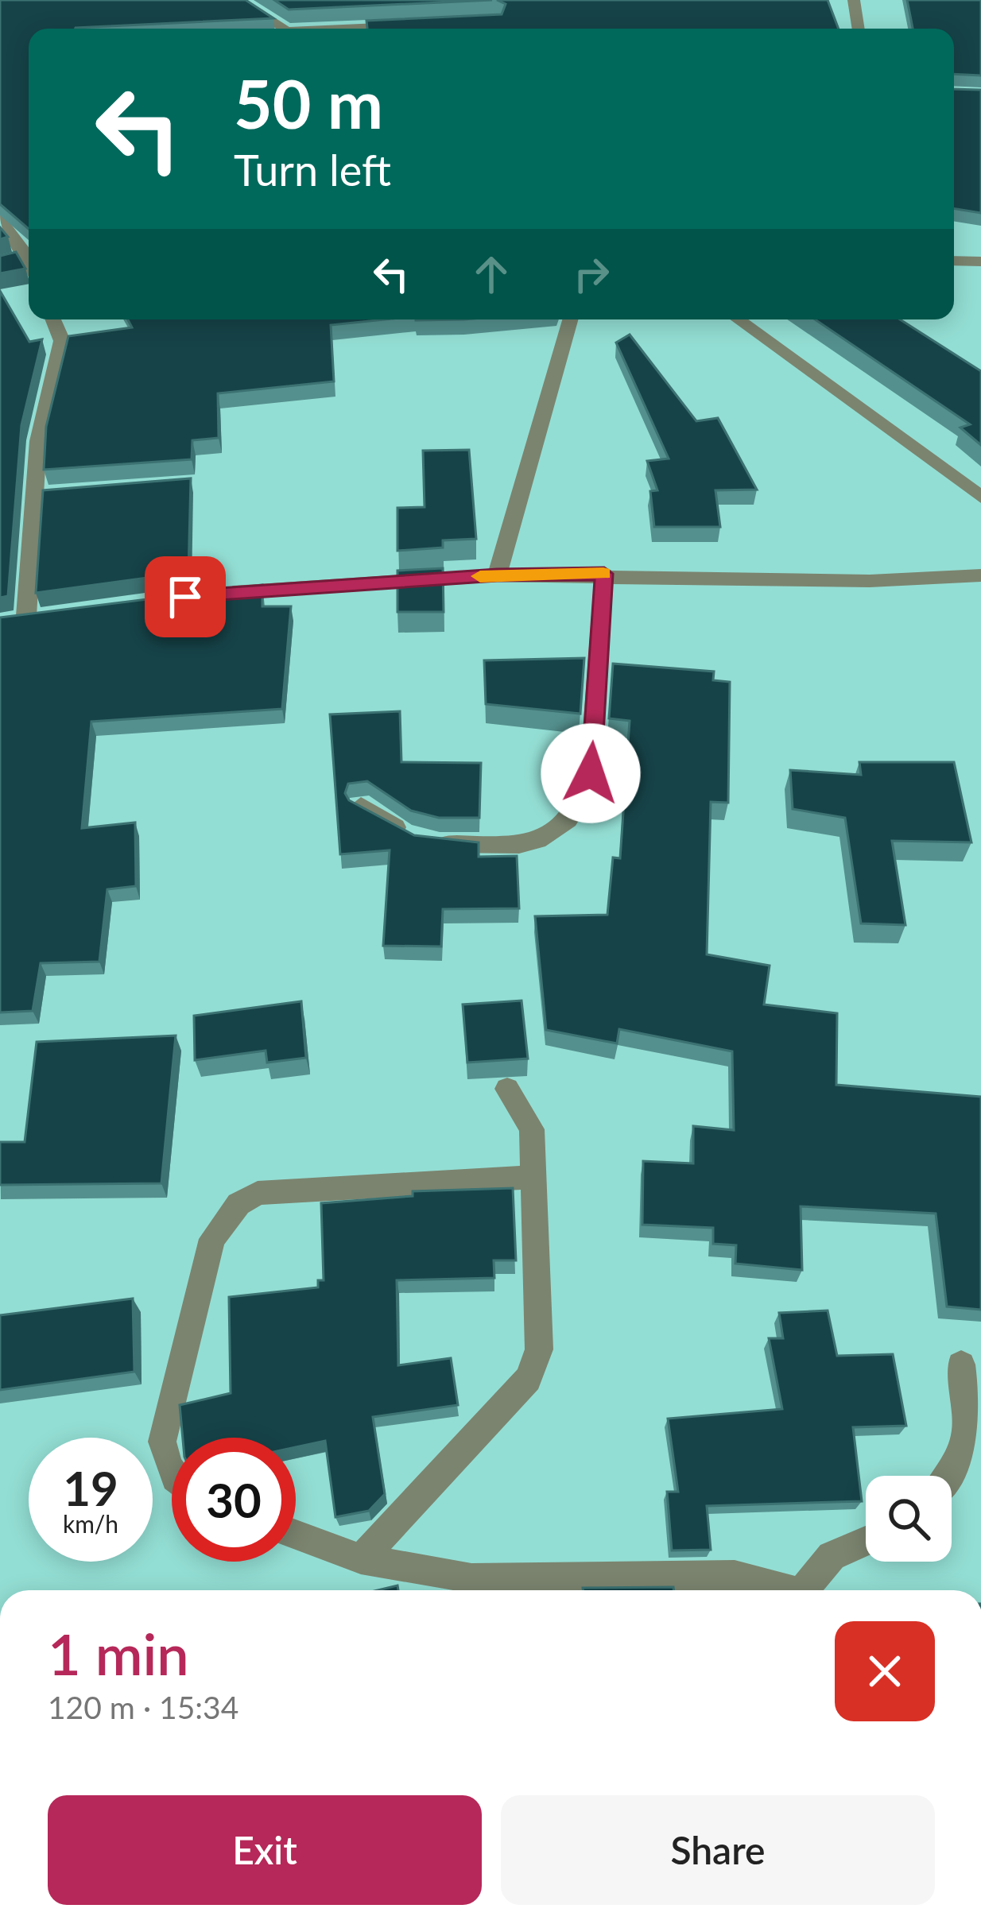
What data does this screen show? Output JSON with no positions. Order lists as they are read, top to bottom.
{
  "page": {
    "turn": ["50 m", "Turn left"],
    "speed": "19 km/h",
    "limit": "30",
    "heading": ["1 min", "120 m · 15:34"],
    "buttons": ["Exit", "Share"]
  }
}
